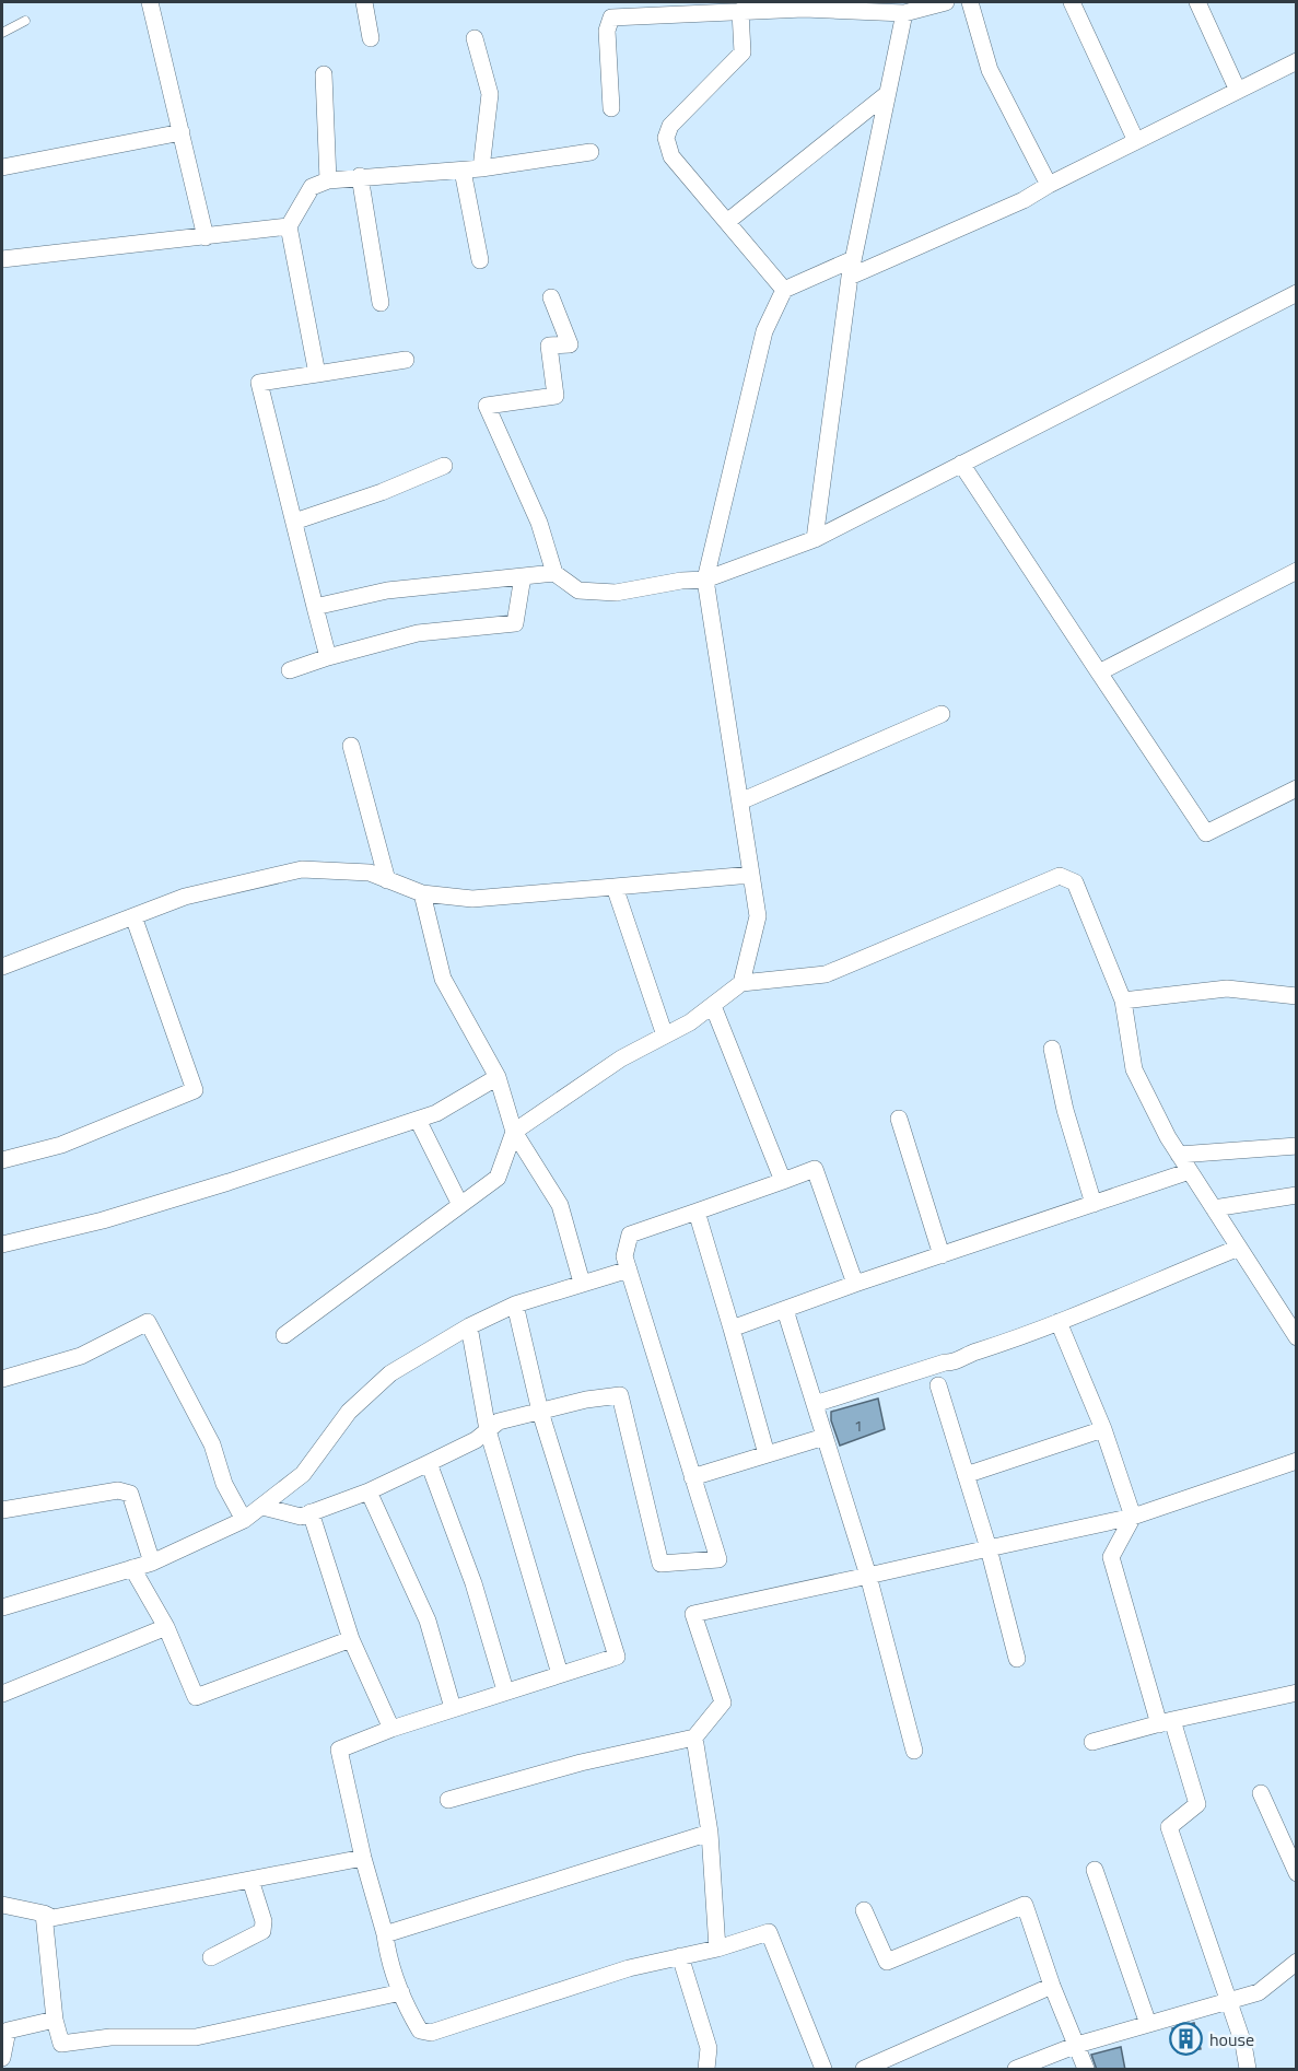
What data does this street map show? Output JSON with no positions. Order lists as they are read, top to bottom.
{
  "places": {
    "building": ["house"]
  },
  "house_numbers": ["1"]
}
